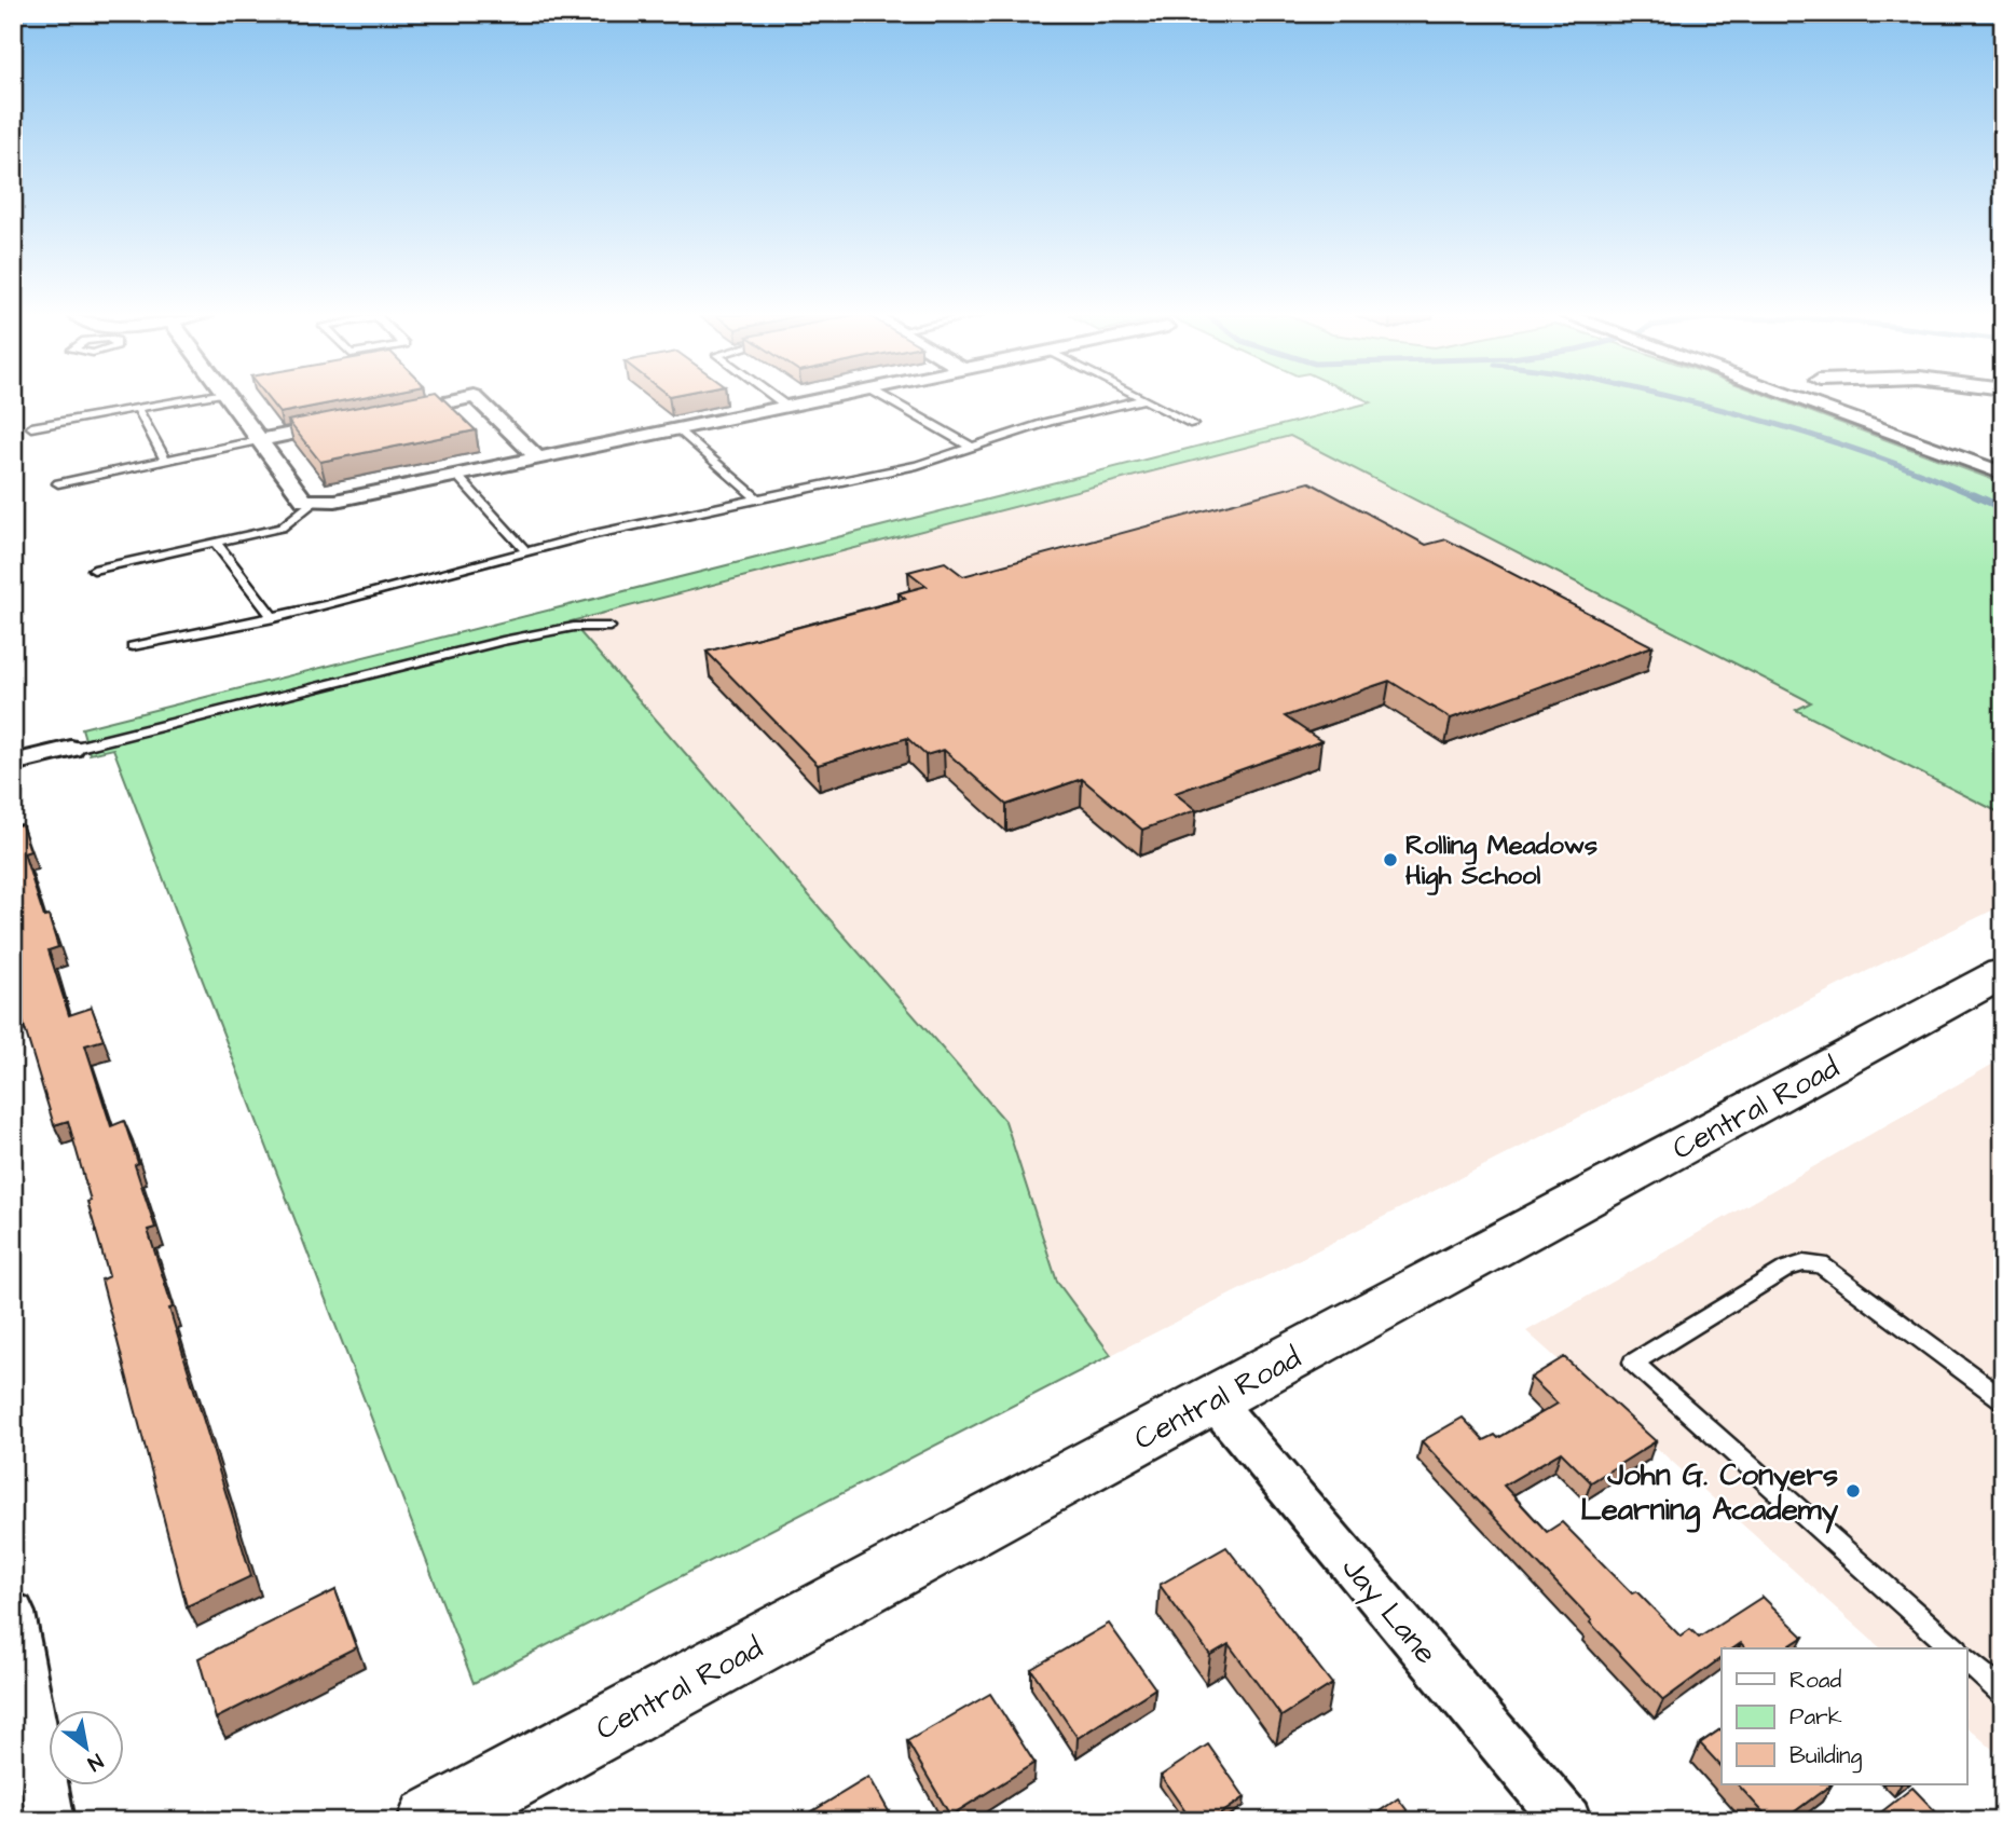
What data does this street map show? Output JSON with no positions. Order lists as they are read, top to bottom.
{
  "streets": {
    "street": ["Central Road", "Jay Lane"]
  },
  "crossings": [
    ["Central Road", "Jay Lane"]
  ],
  "places": ["Rolling Meadows High School", "John G. Conyers Learning Academy"],
  "legend": ["Road", "Park", "Building"],
  "north": "bottom right"
}
